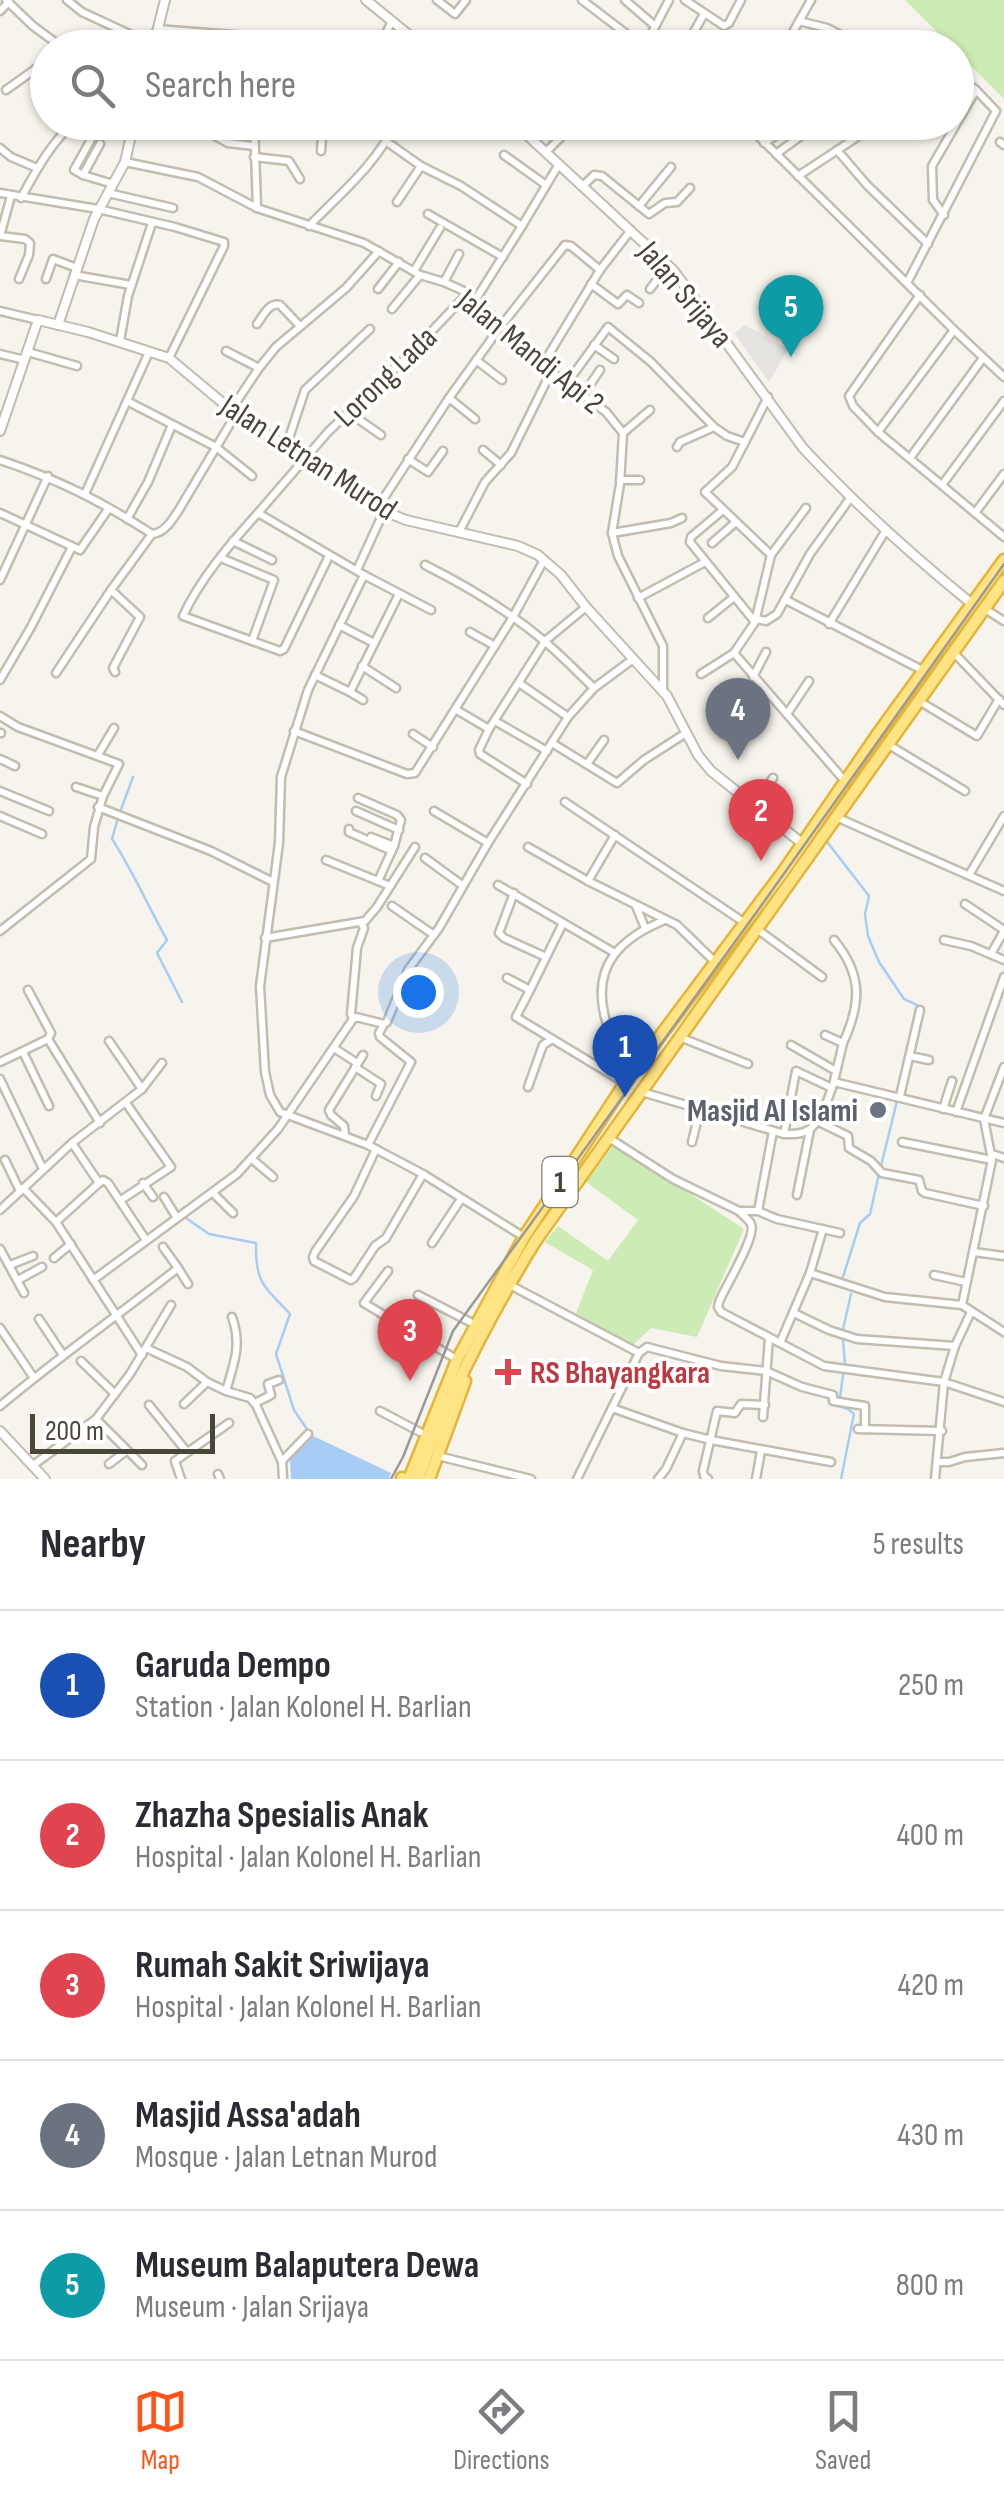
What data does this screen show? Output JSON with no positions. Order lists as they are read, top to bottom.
{
  "streets": {
    "highway": ["1"],
    "street": [
      "Jalan Srijaya",
      "Jalan Mandi Api 2",
      "Lorong Lada",
      "Jalan Letnan Murod"
    ]
  },
  "crossings": [
    ["Jalan Srijaya", "1"],
    ["Jalan Mandi Api 2", "Lorong Lada"],
    ["Jalan Mandi Api 2", "Jalan Letnan Murod"],
    ["Lorong Lada", "Jalan Letnan Murod"],
    ["Jalan Letnan Murod", "1"]
  ],
  "places": {
    "other": ["Masjid Al Islami"],
    "health": ["RS Bhayangkara"]
  },
  "scale_bar": "200 m",
  "page": {
    "search": "Search here",
    "pins": [
      "5",
      "4",
      "2",
      "1",
      "3"
    ],
    "scale": "200 m",
    "heading": ["Nearby", "5 results"],
    "list": [
      {
        "mark": "1",
        "name": "Garuda Dempo",
        "note": "Station · Jalan Kolonel H. Barlian",
        "value": "250 m"
      },
      {
        "mark": "2",
        "name": "Zhazha Spesialis Anak",
        "note": "Hospital · Jalan Kolonel H. Barlian",
        "value": "400 m"
      },
      {
        "mark": "3",
        "name": "Rumah Sakit Sriwijaya",
        "note": "Hospital · Jalan Kolonel H. Barlian",
        "value": "420 m"
      },
      {
        "mark": "4",
        "name": "Masjid Assa'adah",
        "note": "Mosque · Jalan Letnan Murod",
        "value": "430 m"
      },
      {
        "mark": "5",
        "name": "Museum Balaputera Dewa",
        "note": "Museum · Jalan Srijaya",
        "value": "800 m"
      }
    ],
    "nav": ["Map", "Directions", "Saved"]
  }
}
